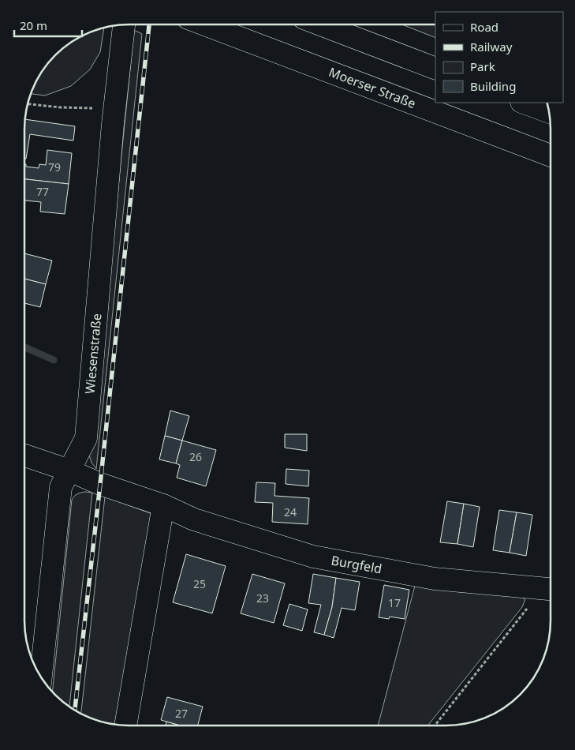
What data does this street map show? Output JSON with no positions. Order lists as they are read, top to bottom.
{
  "streets": {
    "main road": ["Moerser Straße", "Wiesenstraße", "Burgfeld"]
  },
  "crossings": [
    ["Wiesenstraße", "Burgfeld"]
  ],
  "house_numbers": [
    "79",
    "77",
    "26",
    "24",
    "25",
    "23",
    "17",
    "27"
  ],
  "legend": [
    "Road",
    "Railway",
    "Park",
    "Building"
  ],
  "scale_bar": "20 m"
}
